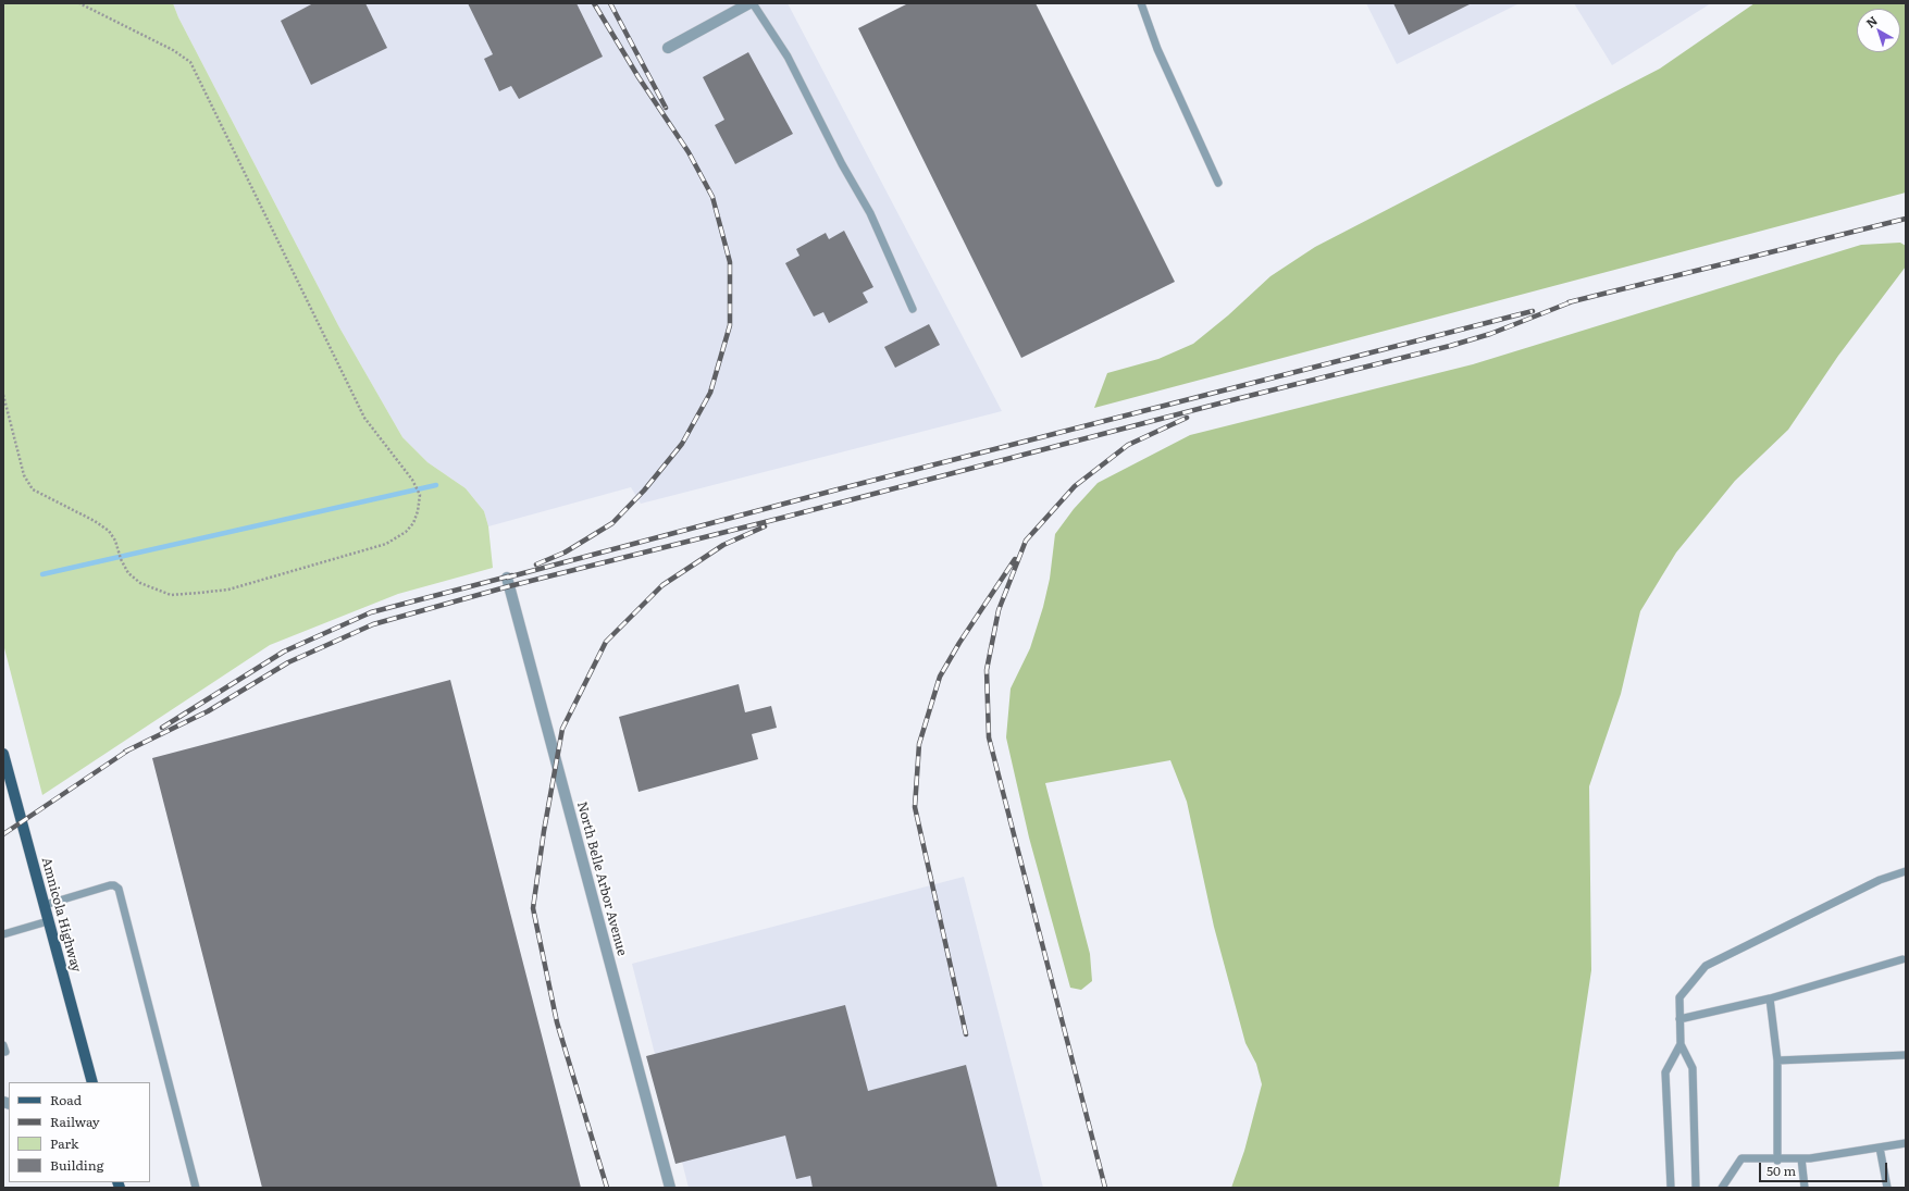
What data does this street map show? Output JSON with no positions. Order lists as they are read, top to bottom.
{
  "streets": {
    "main road": ["Amnicola Highway"],
    "street": ["North Belle Arbor Avenue"]
  },
  "legend": [
    "Road",
    "Railway",
    "Park",
    "Building"
  ],
  "scale_bar": "50 m",
  "north": "top left"
}
